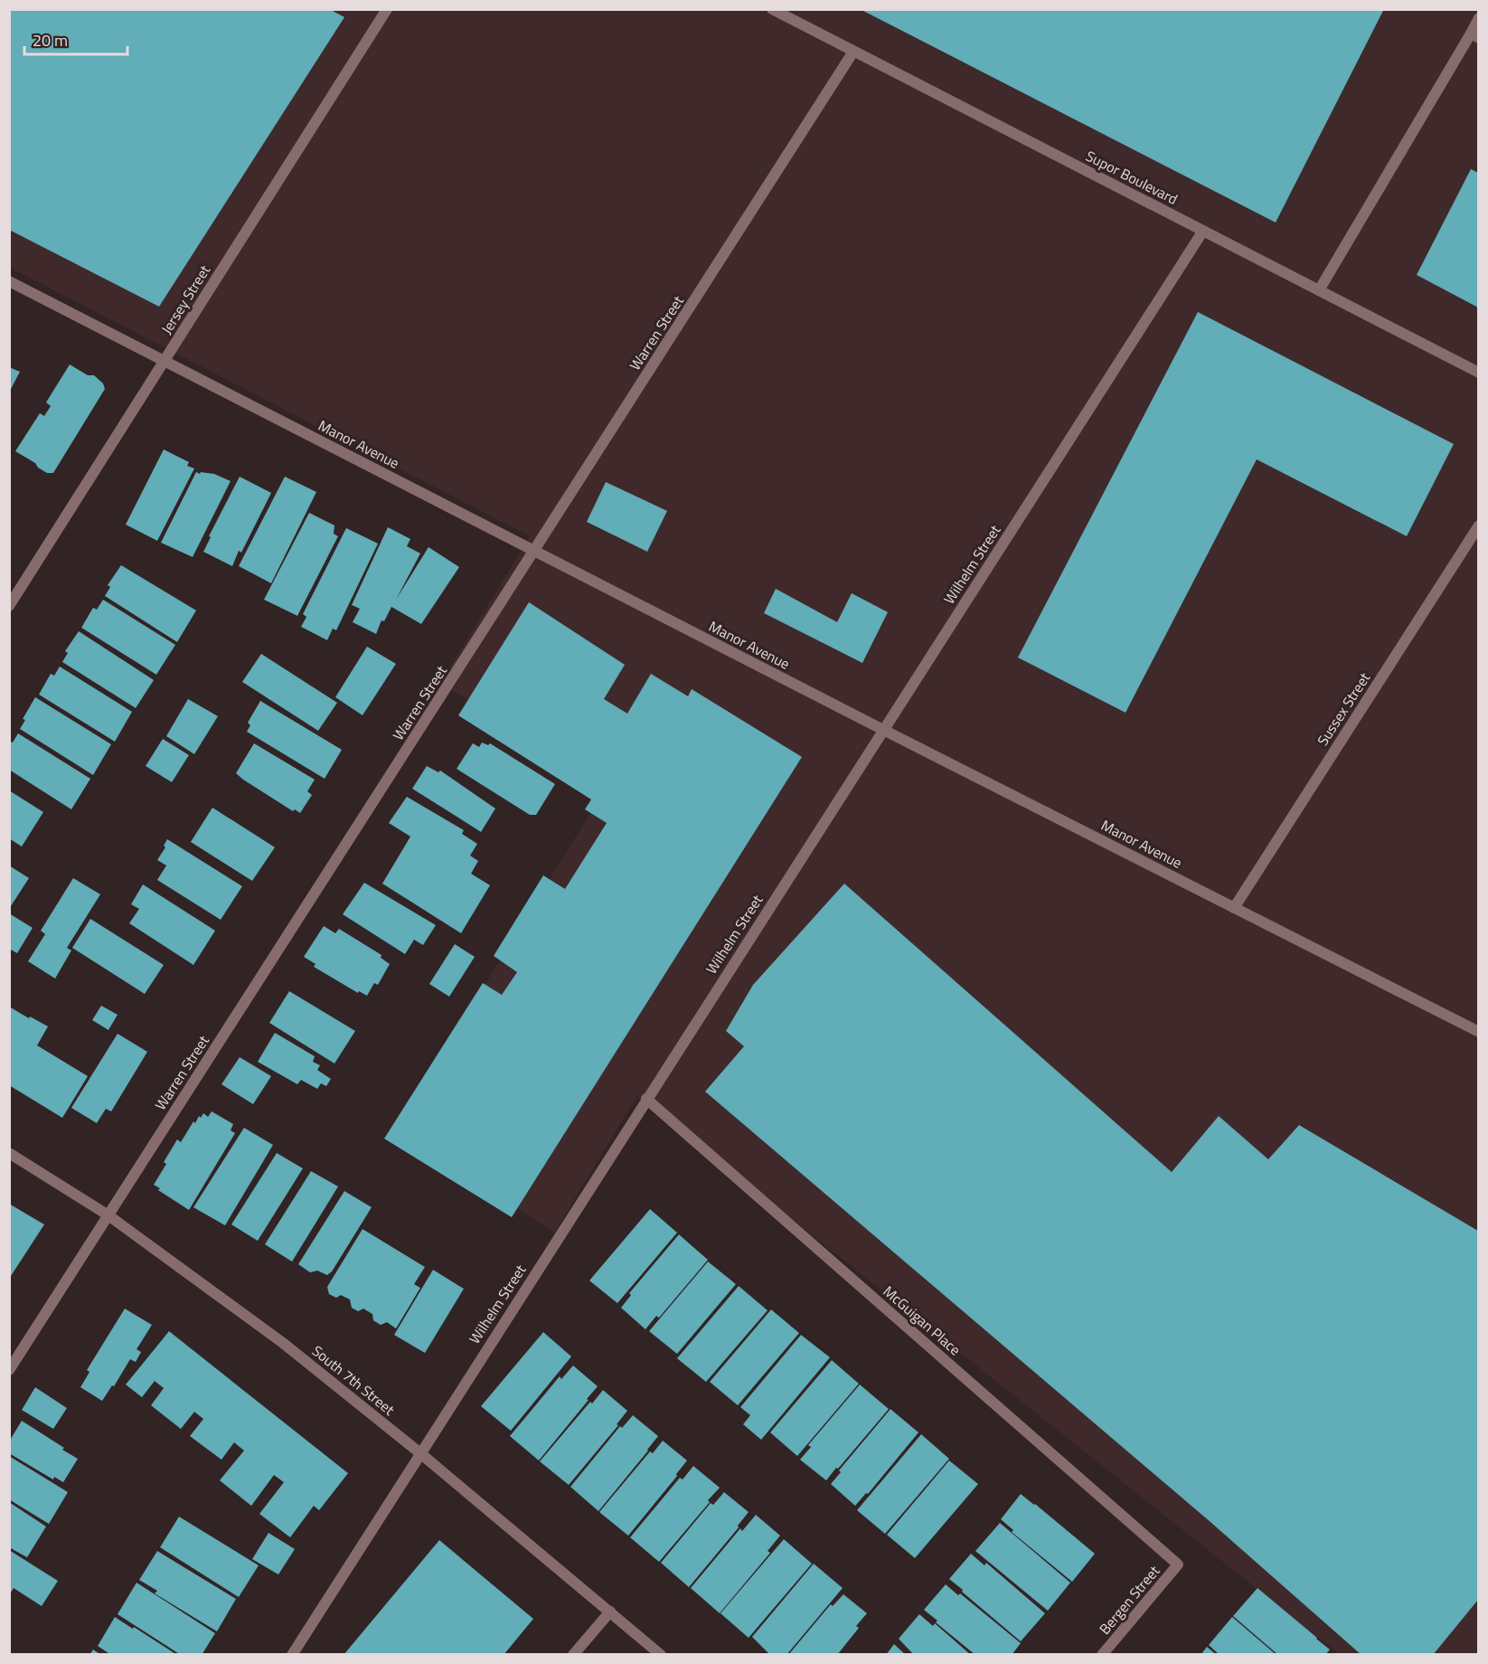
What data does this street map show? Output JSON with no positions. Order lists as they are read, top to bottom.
{
  "streets": {
    "street": [
      "Supor Boulevard",
      "Jersey Street",
      "Warren Street",
      "Manor Avenue",
      "Wilhelm Street",
      "Sussex Street",
      "McGuigan Place",
      "South 7th Street",
      "Bergen Street"
    ]
  },
  "crossings": [
    ["Supor Boulevard", "Warren Street"],
    ["Supor Boulevard", "Wilhelm Street"],
    ["Jersey Street", "Manor Avenue"],
    ["Warren Street", "Manor Avenue"],
    ["Warren Street", "South 7th Street"],
    ["Manor Avenue", "Wilhelm Street"],
    ["Manor Avenue", "Sussex Street"],
    ["Wilhelm Street", "McGuigan Place"],
    ["Wilhelm Street", "South 7th Street"],
    ["McGuigan Place", "Bergen Street"]
  ],
  "scale_bar": "20 m"
}
